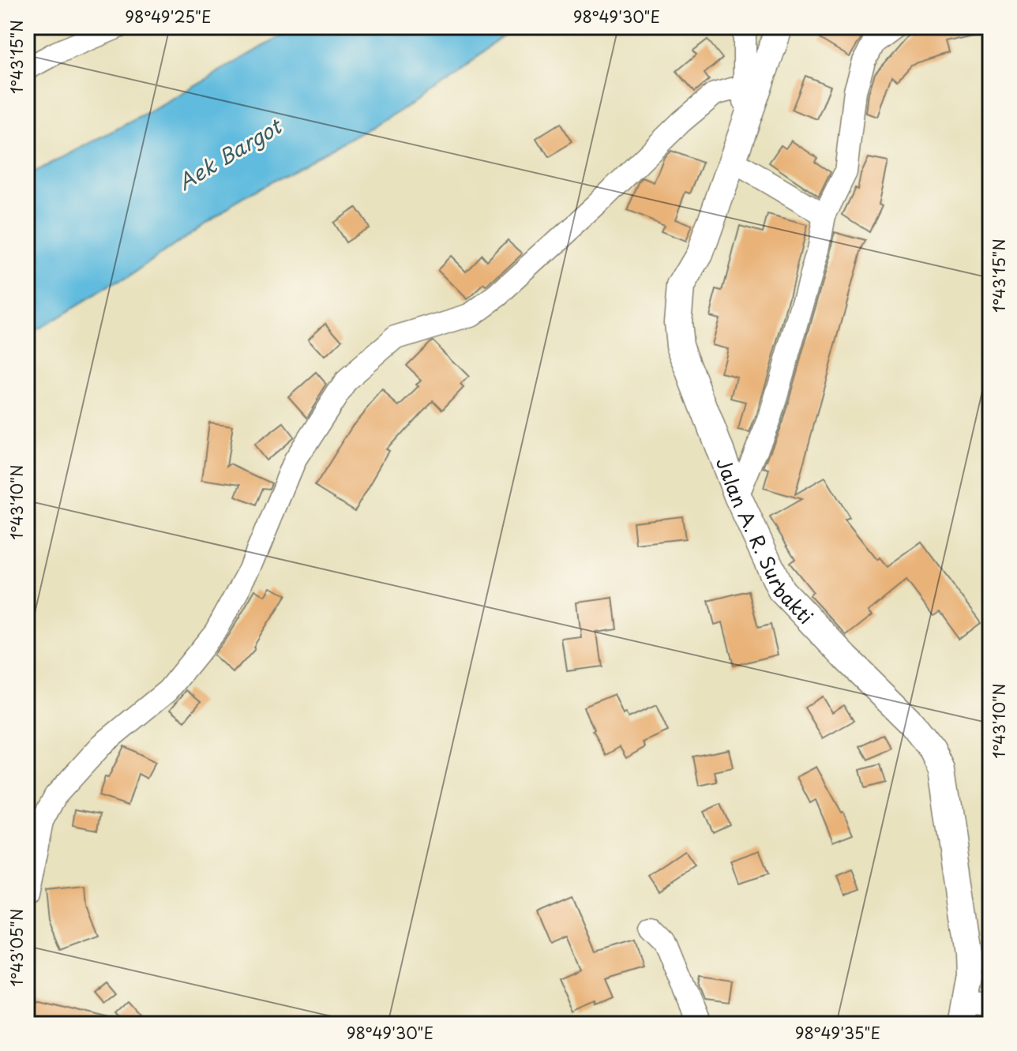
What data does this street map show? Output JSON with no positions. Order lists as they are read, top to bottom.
{
  "streets": {
    "main road": ["Jalan A. R. Surbakti"]
  },
  "water": ["Aek Bargot"],
  "coordinates": [
    "98°49'25\"E",
    "98°49'30\"E",
    "1°43'15\"N",
    "1°43'10\"N",
    "1°43'05\"N",
    "98°49'35\"E"
  ]
}
